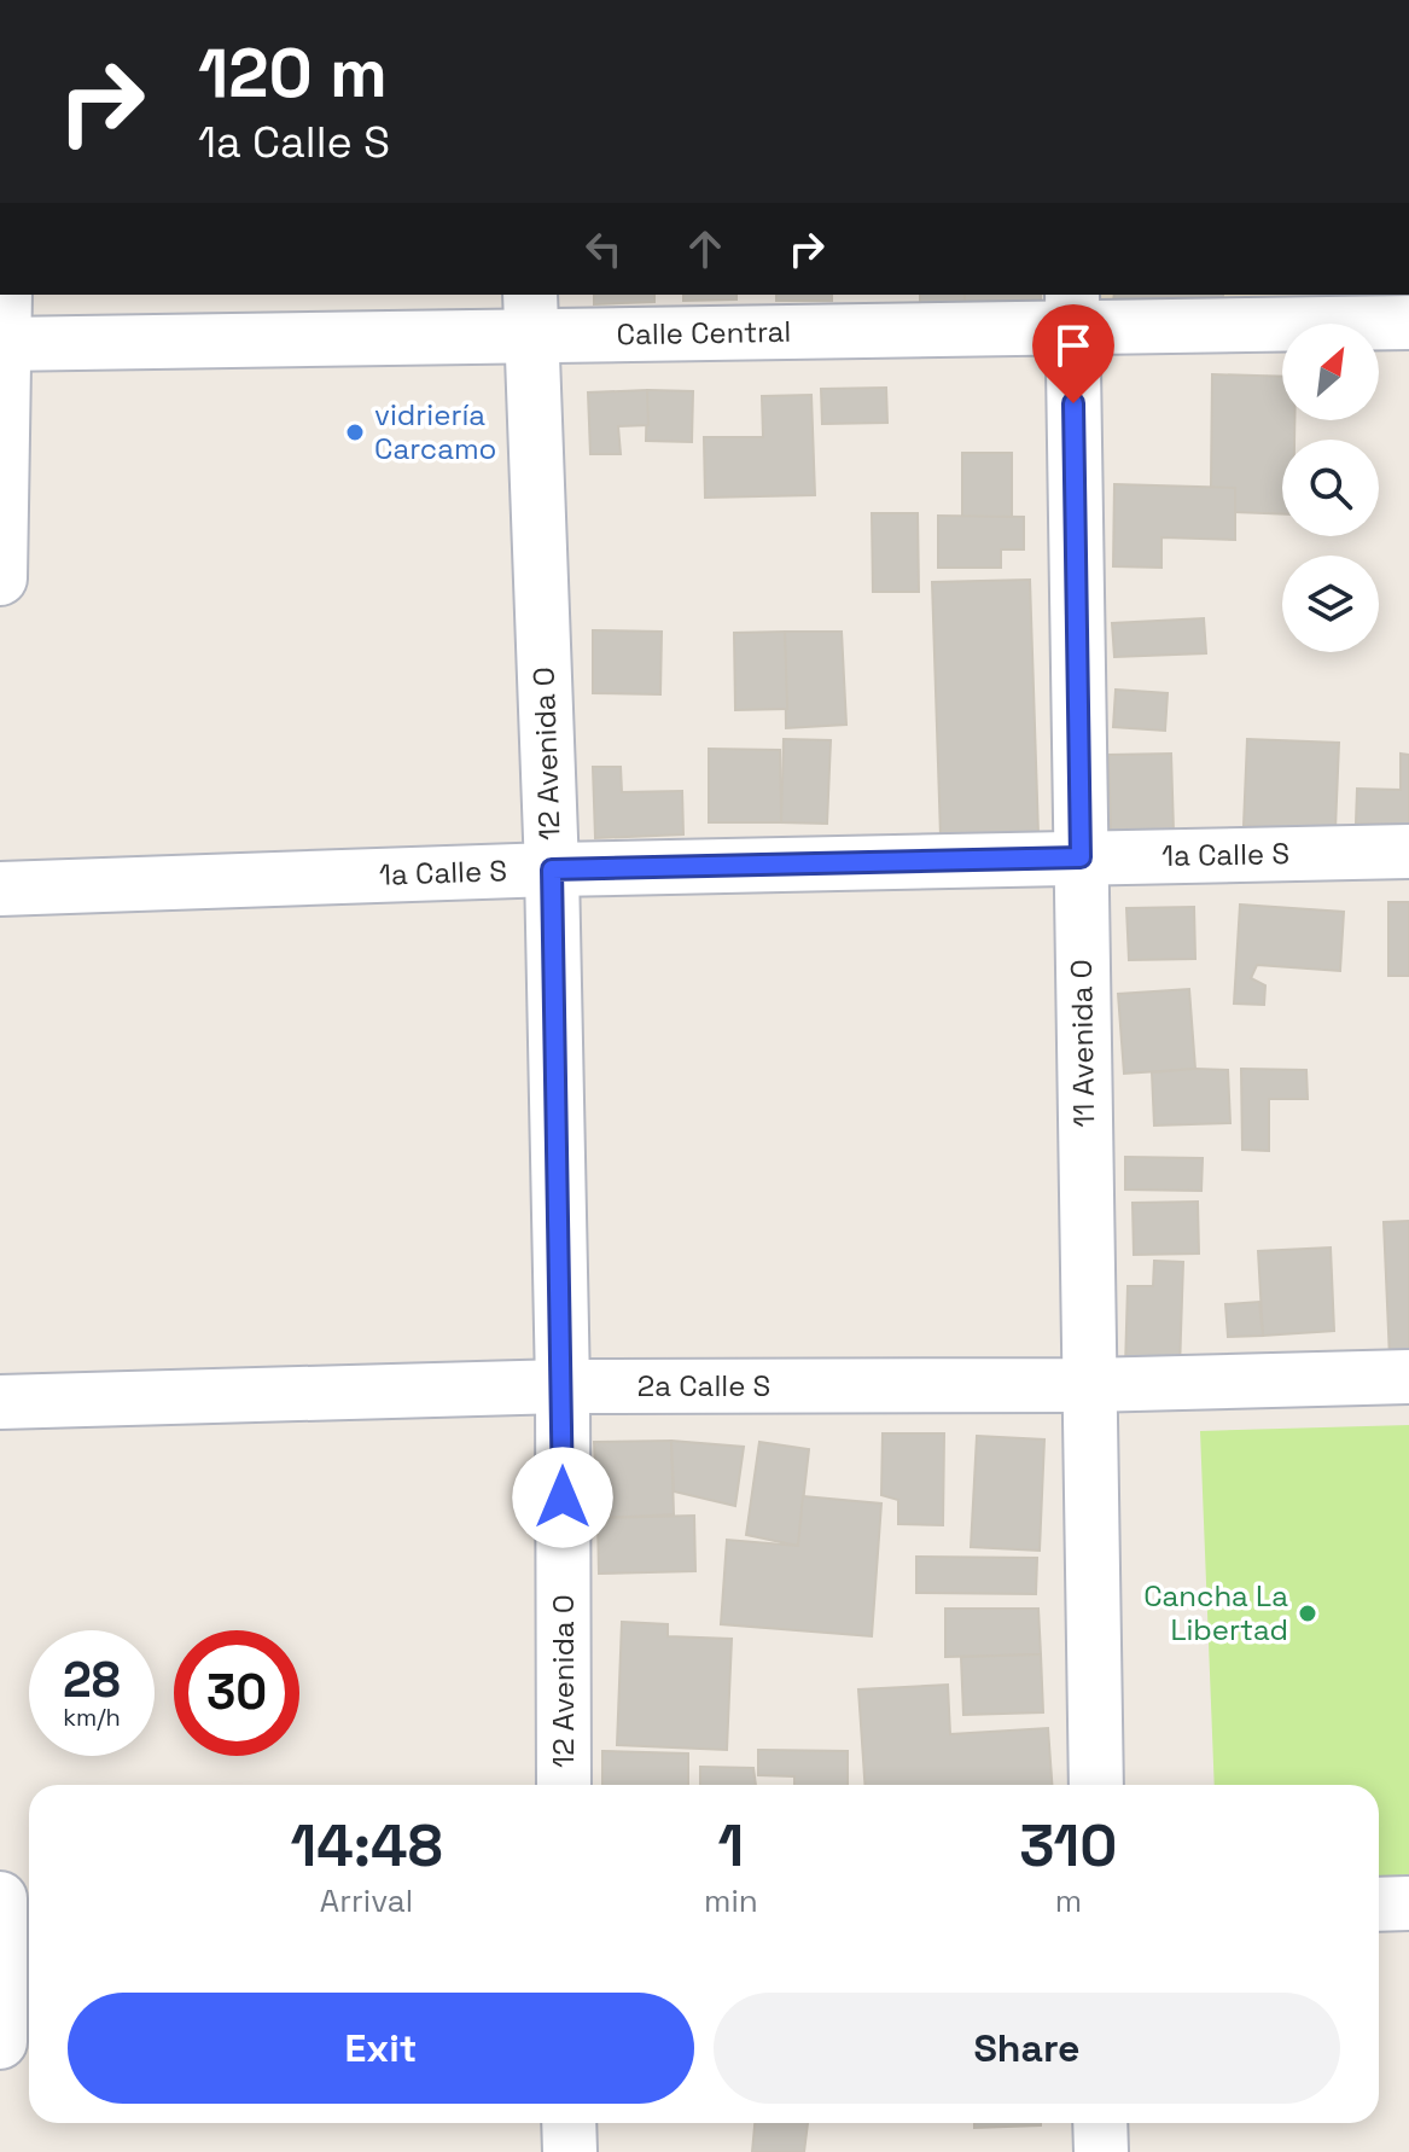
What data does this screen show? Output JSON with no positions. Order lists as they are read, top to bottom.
{
  "streets": {
    "street": [
      "Calle Central",
      "12 Avenida O",
      "1a Calle S",
      "11 Avenida O",
      "2a Calle S"
    ]
  },
  "crossings": [
    ["Calle Central", "12 Avenida O"],
    ["Calle Central", "11 Avenida O"],
    ["12 Avenida O", "1a Calle S"],
    ["12 Avenida O", "2a Calle S"],
    ["1a Calle S", "11 Avenida O"],
    ["11 Avenida O", "2a Calle S"]
  ],
  "places": ["vidriería Carcamo", "Cancha La Libertad"],
  "north": "top right",
  "page": {
    "turn": ["120 m", "1a Calle S"],
    "speed": "28 km/h",
    "limit": "30",
    "eta": [
      "14:48",
      "Arrival",
      "1",
      "min",
      "310",
      "m"
    ],
    "buttons": ["Exit", "Share"]
  }
}
